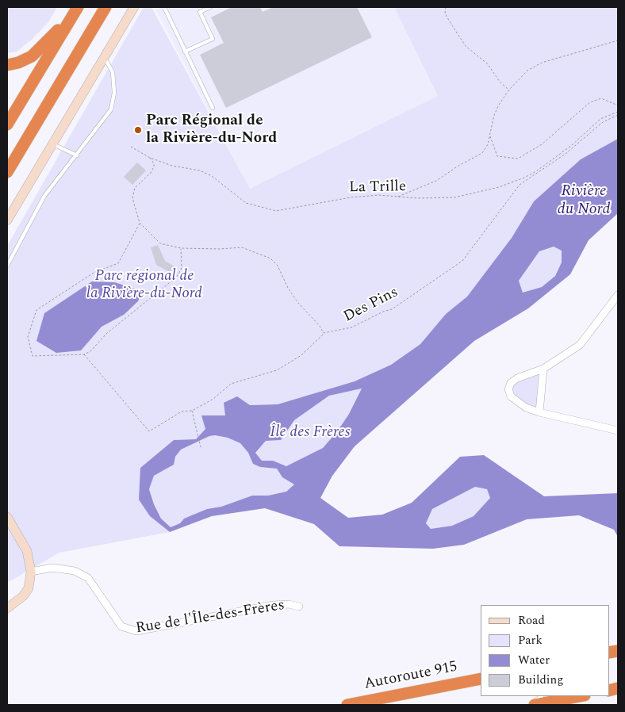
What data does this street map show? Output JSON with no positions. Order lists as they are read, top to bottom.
{
  "streets": {
    "highway": ["Autoroute 915"],
    "street": ["Rue de l'Île-des-Frères"],
    "path": ["La Trille", "Des Pins"]
  },
  "water": ["Rivière du Nord"],
  "parks": ["Parc régional de la Rivière-du-Nord", "Île des Frères"],
  "places": ["Parc Régional de la Rivière-du-Nord"],
  "legend": [
    "Road",
    "Park",
    "Water",
    "Building"
  ]
}
